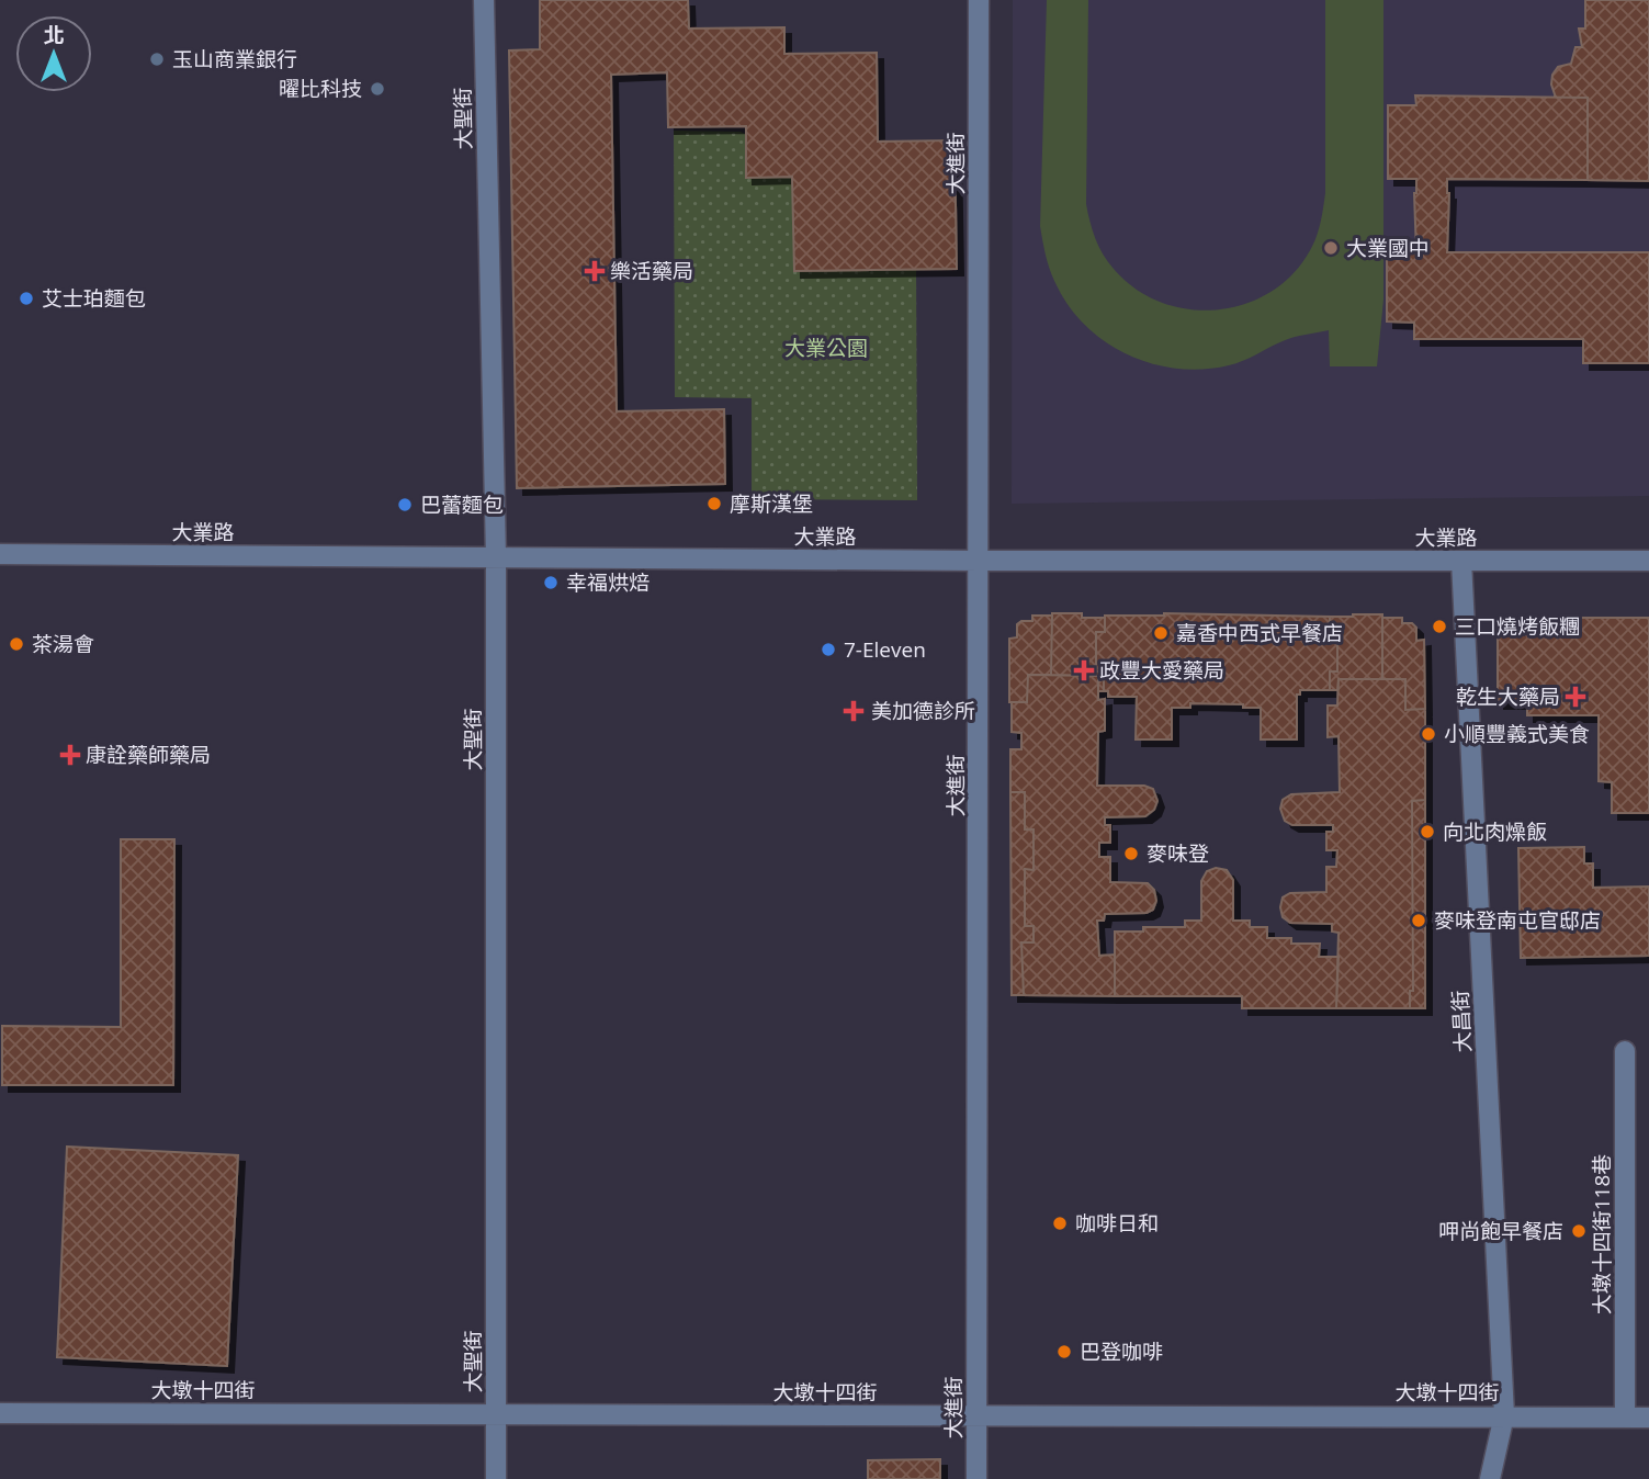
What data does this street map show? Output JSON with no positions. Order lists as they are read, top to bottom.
{
  "streets": {
    "street": [
      "大聖街",
      "大進街",
      "大業路",
      "大昌街",
      "大墩十四街118巷",
      "大墩十四街"
    ]
  },
  "crossings": [
    ["大聖街", "大業路"],
    ["大聖街", "大墩十四街"],
    ["大進街", "大業路"],
    ["大進街", "大墩十四街"],
    ["大業路", "大昌街"],
    ["大昌街", "大墩十四街"],
    ["大墩十四街118巷", "大墩十四街"]
  ],
  "parks": ["大業公園"],
  "places": {
    "other": [
      "玉山商業銀行",
      "曜比科技",
      "大業國中",
      "艾士珀麵包",
      "摩斯漢堡",
      "巴蕾麵包",
      "幸福烘焙",
      "三口燒烤飯糰",
      "嘉香中西式早餐店",
      "茶湯會",
      "7-Eleven",
      "小順豐義式美食",
      "向北肉燥飯",
      "麥味登",
      "麥味登南屯官邸店",
      "咖啡日和",
      "呷尚飽早餐店",
      "巴登咖啡"
    ],
    "health": [
      "樂活藥局",
      "政豐大愛藥局",
      "乾生大藥局",
      "美加德診所",
      "康詮藥師藥局"
    ]
  },
  "north": "top"
}
